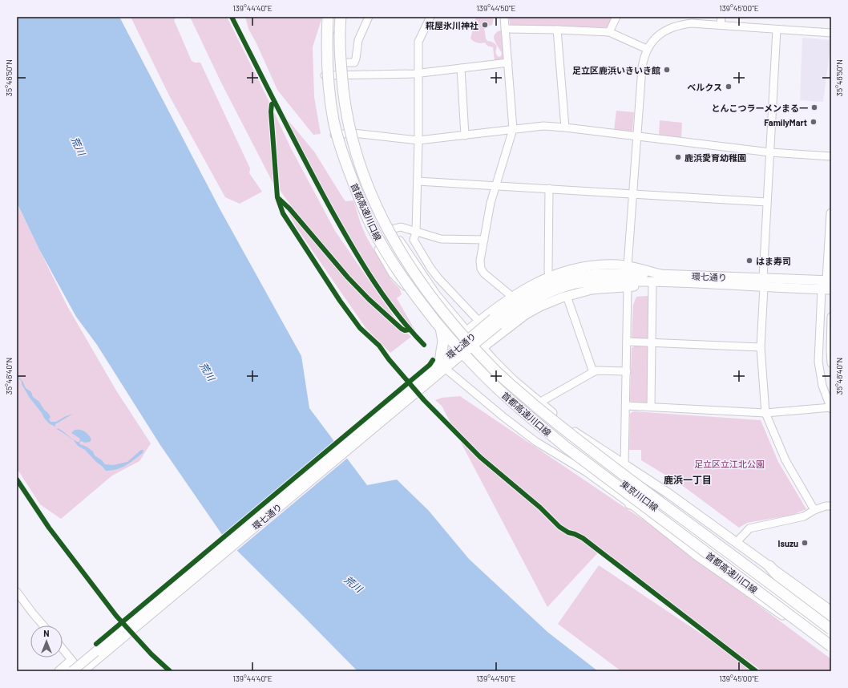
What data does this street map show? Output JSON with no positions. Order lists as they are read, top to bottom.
{
  "streets": {
    "highway": ["首都高速川口線"],
    "main road": ["環七通り", "東京川口線"]
  },
  "districts": ["鹿浜一丁目"],
  "water": ["荒川"],
  "parks": ["足立区立江北公園"],
  "places": [
    "糀屋氷川神社",
    "足立区鹿浜いきいき館",
    "ベルクス",
    "とんこつラーメンまる一",
    "FamilyMart",
    "鹿浜愛育幼稚園",
    "はま寿司",
    "Isuzu"
  ],
  "north": "top",
  "coordinates": [
    "139°44'40\"E",
    "139°44'50\"E",
    "139°45'00\"E",
    "35°46'50\"N",
    "35°46'40\"N"
  ]
}
